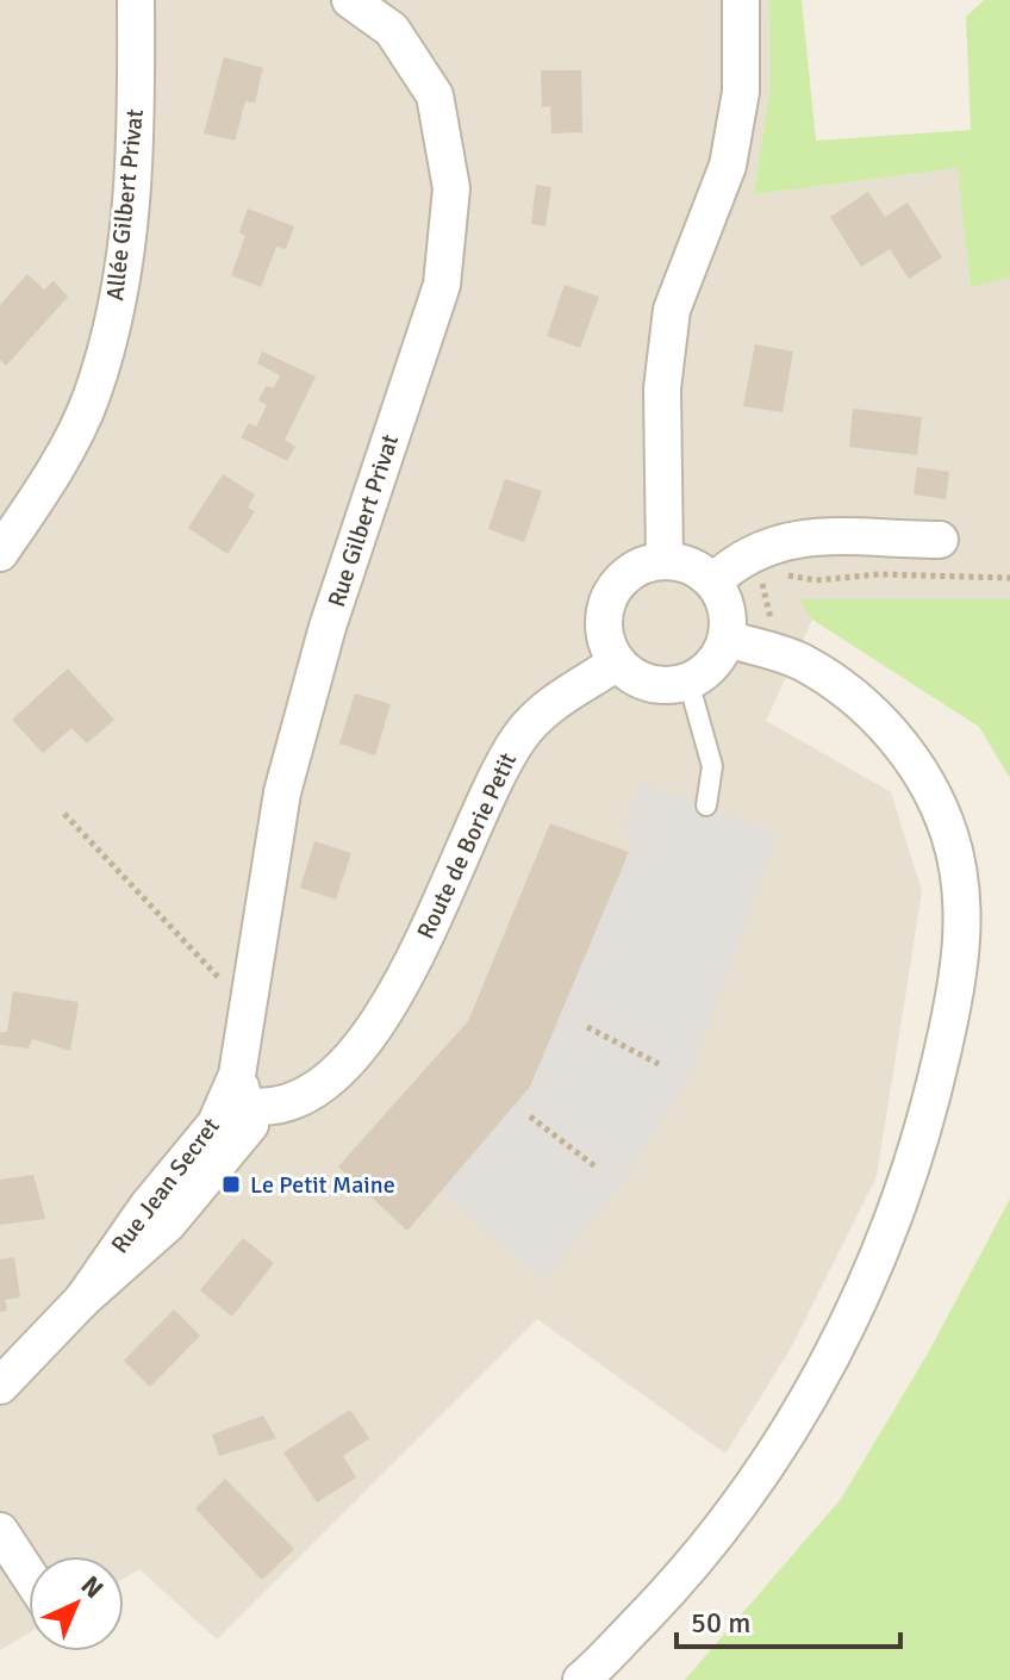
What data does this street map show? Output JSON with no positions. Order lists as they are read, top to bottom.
{
  "streets": {
    "street": [
      "Allée Gilbert Privat",
      "Rue Gilbert Privat",
      "Route de Borie Petit",
      "Rue Jean Secret"
    ]
  },
  "crossings": [
    ["Rue Gilbert Privat", "Route de Borie Petit"],
    ["Rue Gilbert Privat", "Rue Jean Secret"],
    ["Route de Borie Petit", "Rue Jean Secret"]
  ],
  "places": {
    "transit": ["Le Petit Maine"]
  },
  "scale_bar": "50 m",
  "north": "top right"
}
